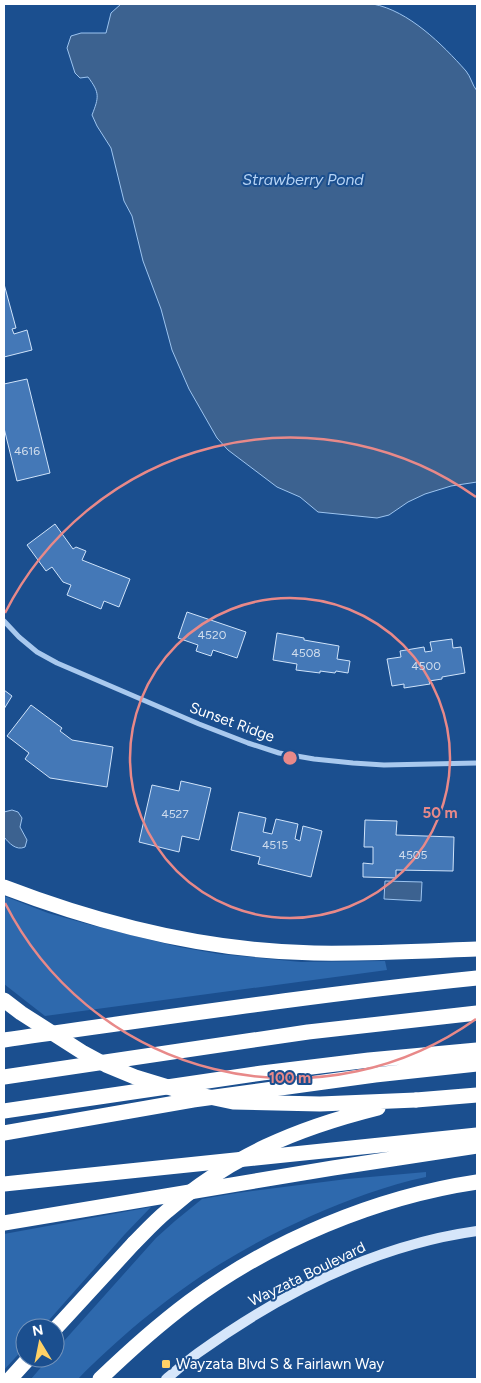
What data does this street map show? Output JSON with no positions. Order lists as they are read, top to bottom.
{
  "streets": {
    "street": ["Sunset Ridge", "Wayzata Boulevard"]
  },
  "water": ["Strawberry Pond"],
  "places": {
    "transit": ["Wayzata Blvd S & Fairlawn Way"]
  },
  "house_numbers": [
    "4616",
    "4520",
    "4508",
    "4500",
    "4527",
    "4515",
    "4505"
  ],
  "north": "top",
  "rings": ["50 m", "100 m"]
}
